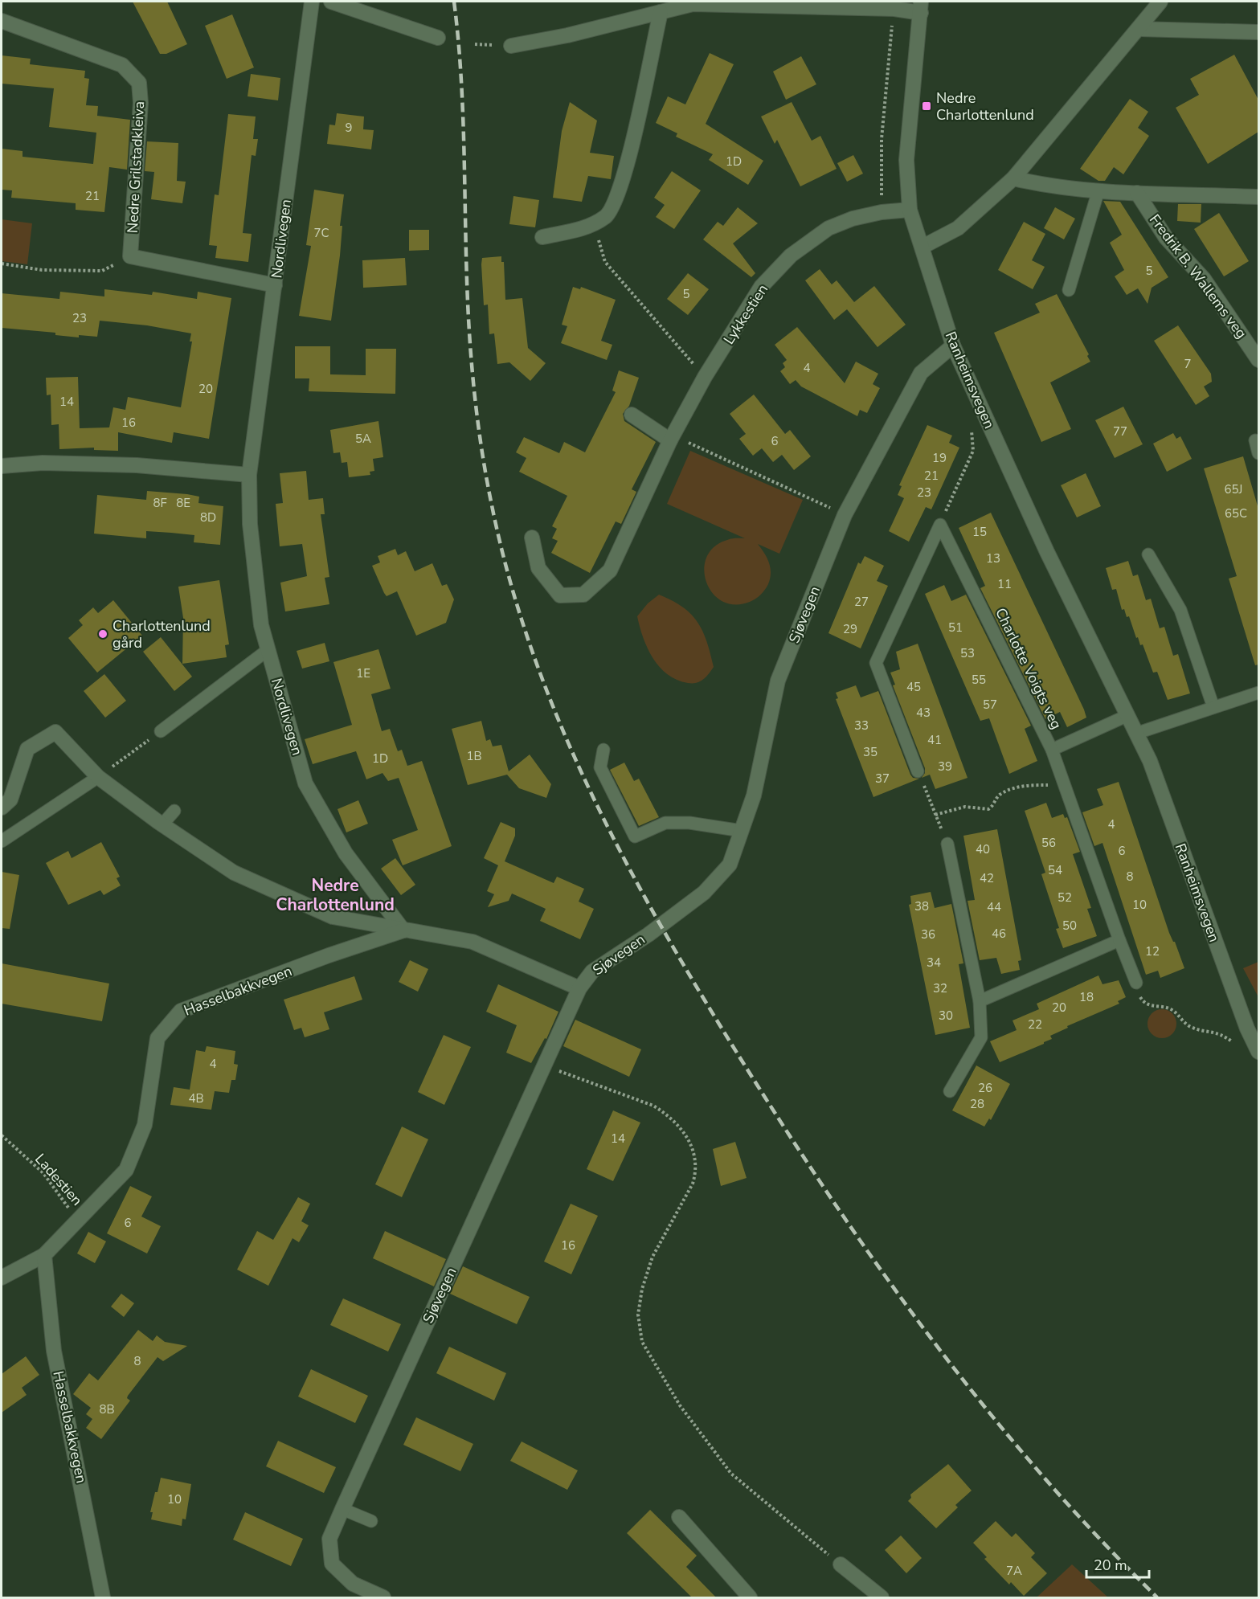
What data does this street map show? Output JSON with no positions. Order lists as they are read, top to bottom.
{
  "streets": {
    "street": [
      "Nedre Grilstadkleiva",
      "Nordlivegen",
      "Fredrik B. Wallems veg",
      "Lykkestien",
      "Ranheimsvegen",
      "Sjøvegen",
      "Hasselbakkvegen"
    ],
    "lane": ["Charlotte Voigts veg"],
    "path": ["Ladestien"]
  },
  "crossings": [
    ["Nordlivegen", "Hasselbakkvegen"],
    ["Lykkestien", "Ranheimsvegen"],
    ["Ranheimsvegen", "Sjøvegen"],
    ["Sjøvegen", "Hasselbakkvegen"],
    ["Hasselbakkvegen", "Ladestien"]
  ],
  "districts": ["Nedre Charlottenlund"],
  "places": {
    "transit": ["Nedre Charlottenlund"],
    "other": ["Charlottenlund gård"]
  },
  "house_numbers": [
    "9",
    "1D",
    "21",
    "7C",
    "5",
    "5",
    "23",
    "7",
    "4",
    "20",
    "14",
    "16",
    "77",
    "5A",
    "6",
    "19",
    "21",
    "65J",
    "23",
    "8F",
    "8E",
    "65C",
    "8D",
    "15",
    "13",
    "11",
    "27",
    "51",
    "29",
    "53",
    "1E",
    "55",
    "45",
    "57",
    "43",
    "33",
    "41",
    "35",
    "1B",
    "1D",
    "39",
    "37",
    "4",
    "56",
    "40",
    "6",
    "54",
    "8",
    "42",
    "52",
    "10",
    "38",
    "44",
    "50",
    "46",
    "36",
    "12",
    "34",
    "32",
    "18",
    "20",
    "30",
    "22",
    "4",
    "26",
    "4B",
    "28",
    "14",
    "6",
    "16",
    "8",
    "8B",
    "10",
    "7A"
  ],
  "scale_bar": "20 m"
}
